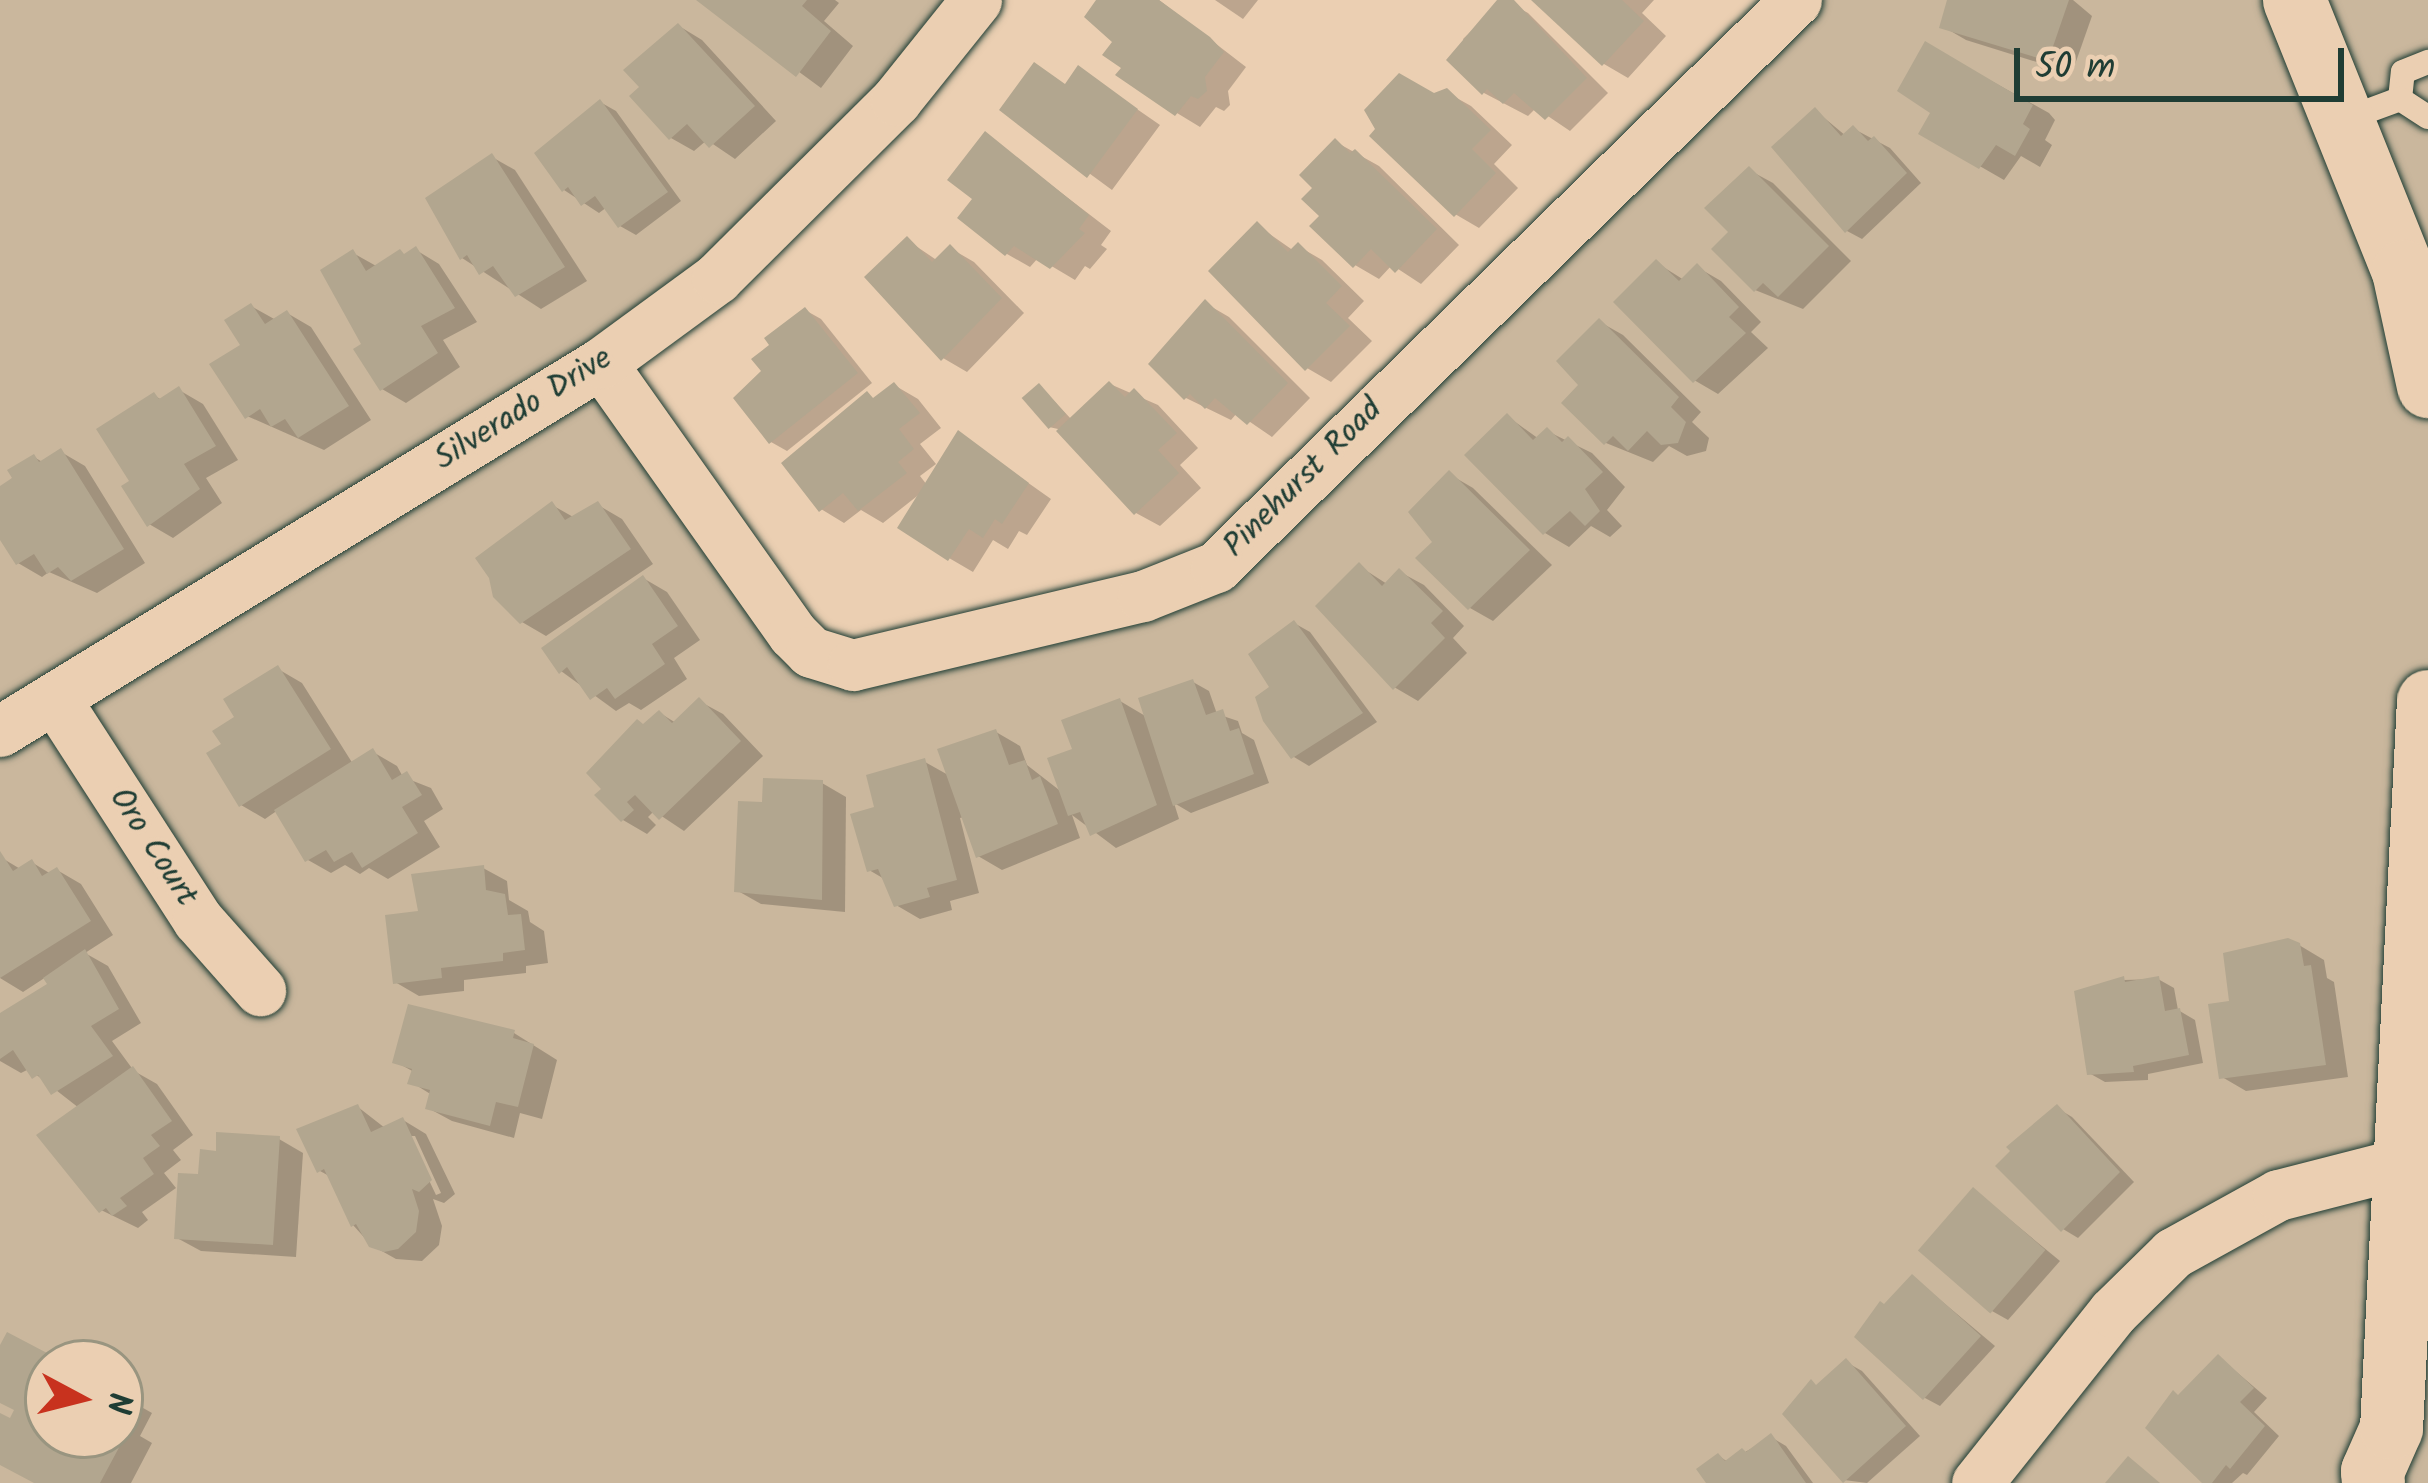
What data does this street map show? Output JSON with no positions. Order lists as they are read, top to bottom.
{
  "streets": {
    "street": ["Silverado Drive", "Pinehurst Road", "Oro Court"]
  },
  "crossings": [
    ["Silverado Drive", "Pinehurst Road"],
    ["Silverado Drive", "Oro Court"]
  ],
  "scale_bar": "50 m",
  "north": "right"
}
